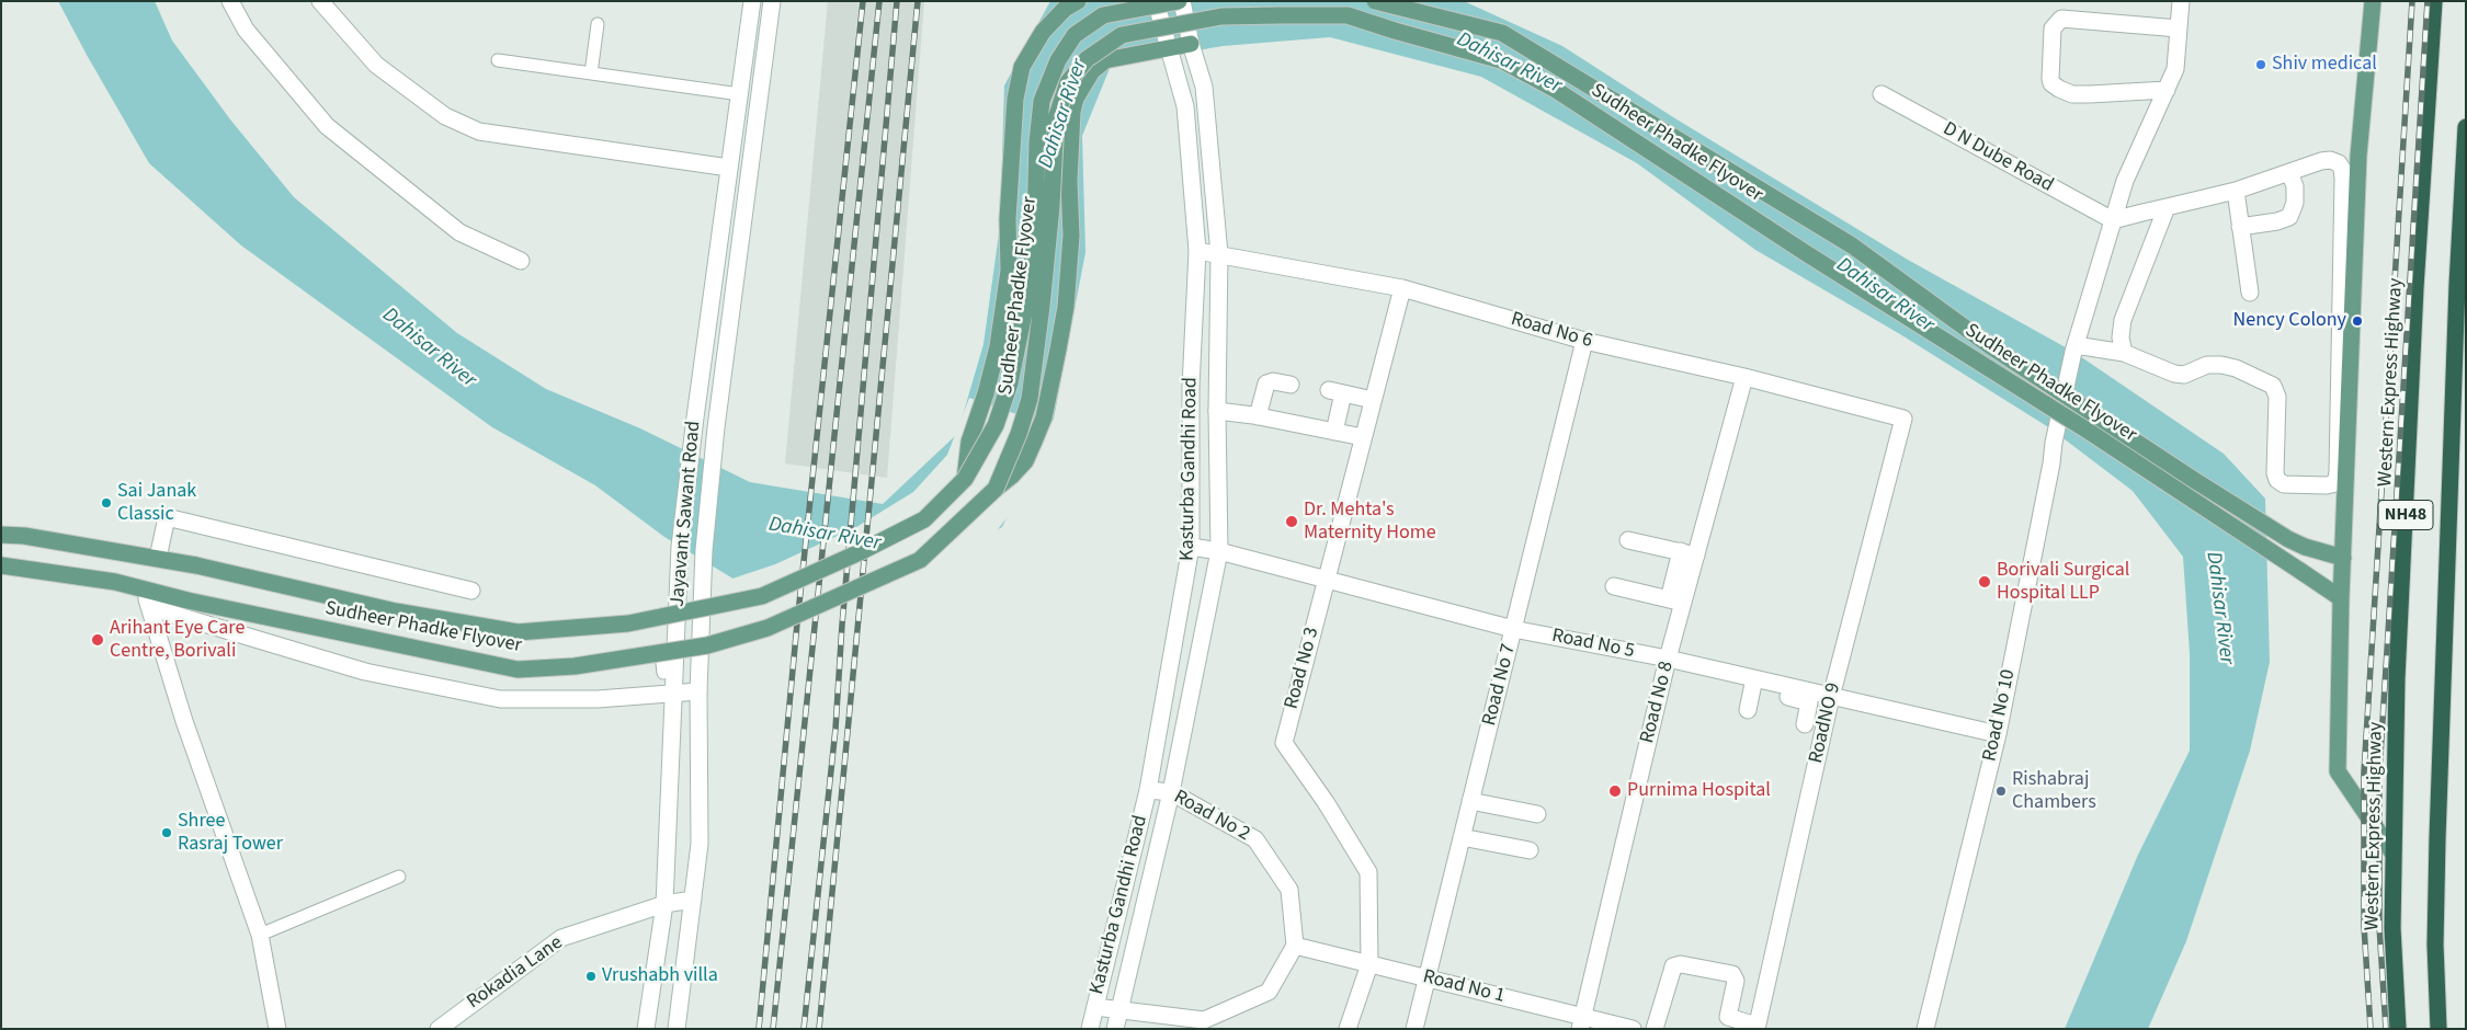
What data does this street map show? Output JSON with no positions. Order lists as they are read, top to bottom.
{
  "streets": {
    "highway": ["Western Express Highway", "NH48"],
    "main road": ["Sudheer Phadke Flyover"],
    "street": [
      "D N Dube Road",
      "Road No 6",
      "Kasturba Gandhi Road",
      "Jayavant Sawant Road",
      "Road No 5",
      "Road No 3",
      "Road No 7",
      "Road No 8",
      "Road No 10",
      "RoadNO 9",
      "Road No 2",
      "Rokadia Lane",
      "Road No 1"
    ]
  },
  "crossings": [
    ["Sudheer Phadke Flyover", "Kasturba Gandhi Road"],
    ["D N Dube Road", "Road No 10"],
    ["Road No 6", "Kasturba Gandhi Road"],
    ["Road No 6", "Road No 3"],
    ["Road No 6", "Road No 7"],
    ["Road No 6", "Road No 8"],
    ["Road No 6", "RoadNO 9"],
    ["Kasturba Gandhi Road", "Road No 5"],
    ["Kasturba Gandhi Road", "Road No 2"],
    ["Jayavant Sawant Road", "Rokadia Lane"],
    ["Road No 5", "Road No 3"],
    ["Road No 5", "Road No 7"],
    ["Road No 5", "Road No 8"],
    ["Road No 5", "Road No 10"],
    ["Road No 5", "RoadNO 9"],
    ["Road No 3", "Road No 1"],
    ["Road No 7", "Road No 1"],
    ["Road No 8", "Road No 1"],
    ["Road No 2", "Road No 1"]
  ],
  "water": ["Dahisar River"],
  "places": [
    "Shiv medical",
    "Nency Colony",
    "Sai Janak Classic",
    "Dr. Mehta's Maternity Home",
    "Borivali Surgical Hospital LLP",
    "Arihant Eye Care Centre, Borivali",
    "Purnima Hospital",
    "Rishabraj Chambers",
    "Shree Rasraj Tower",
    "Vrushabh villa"
  ]
}
